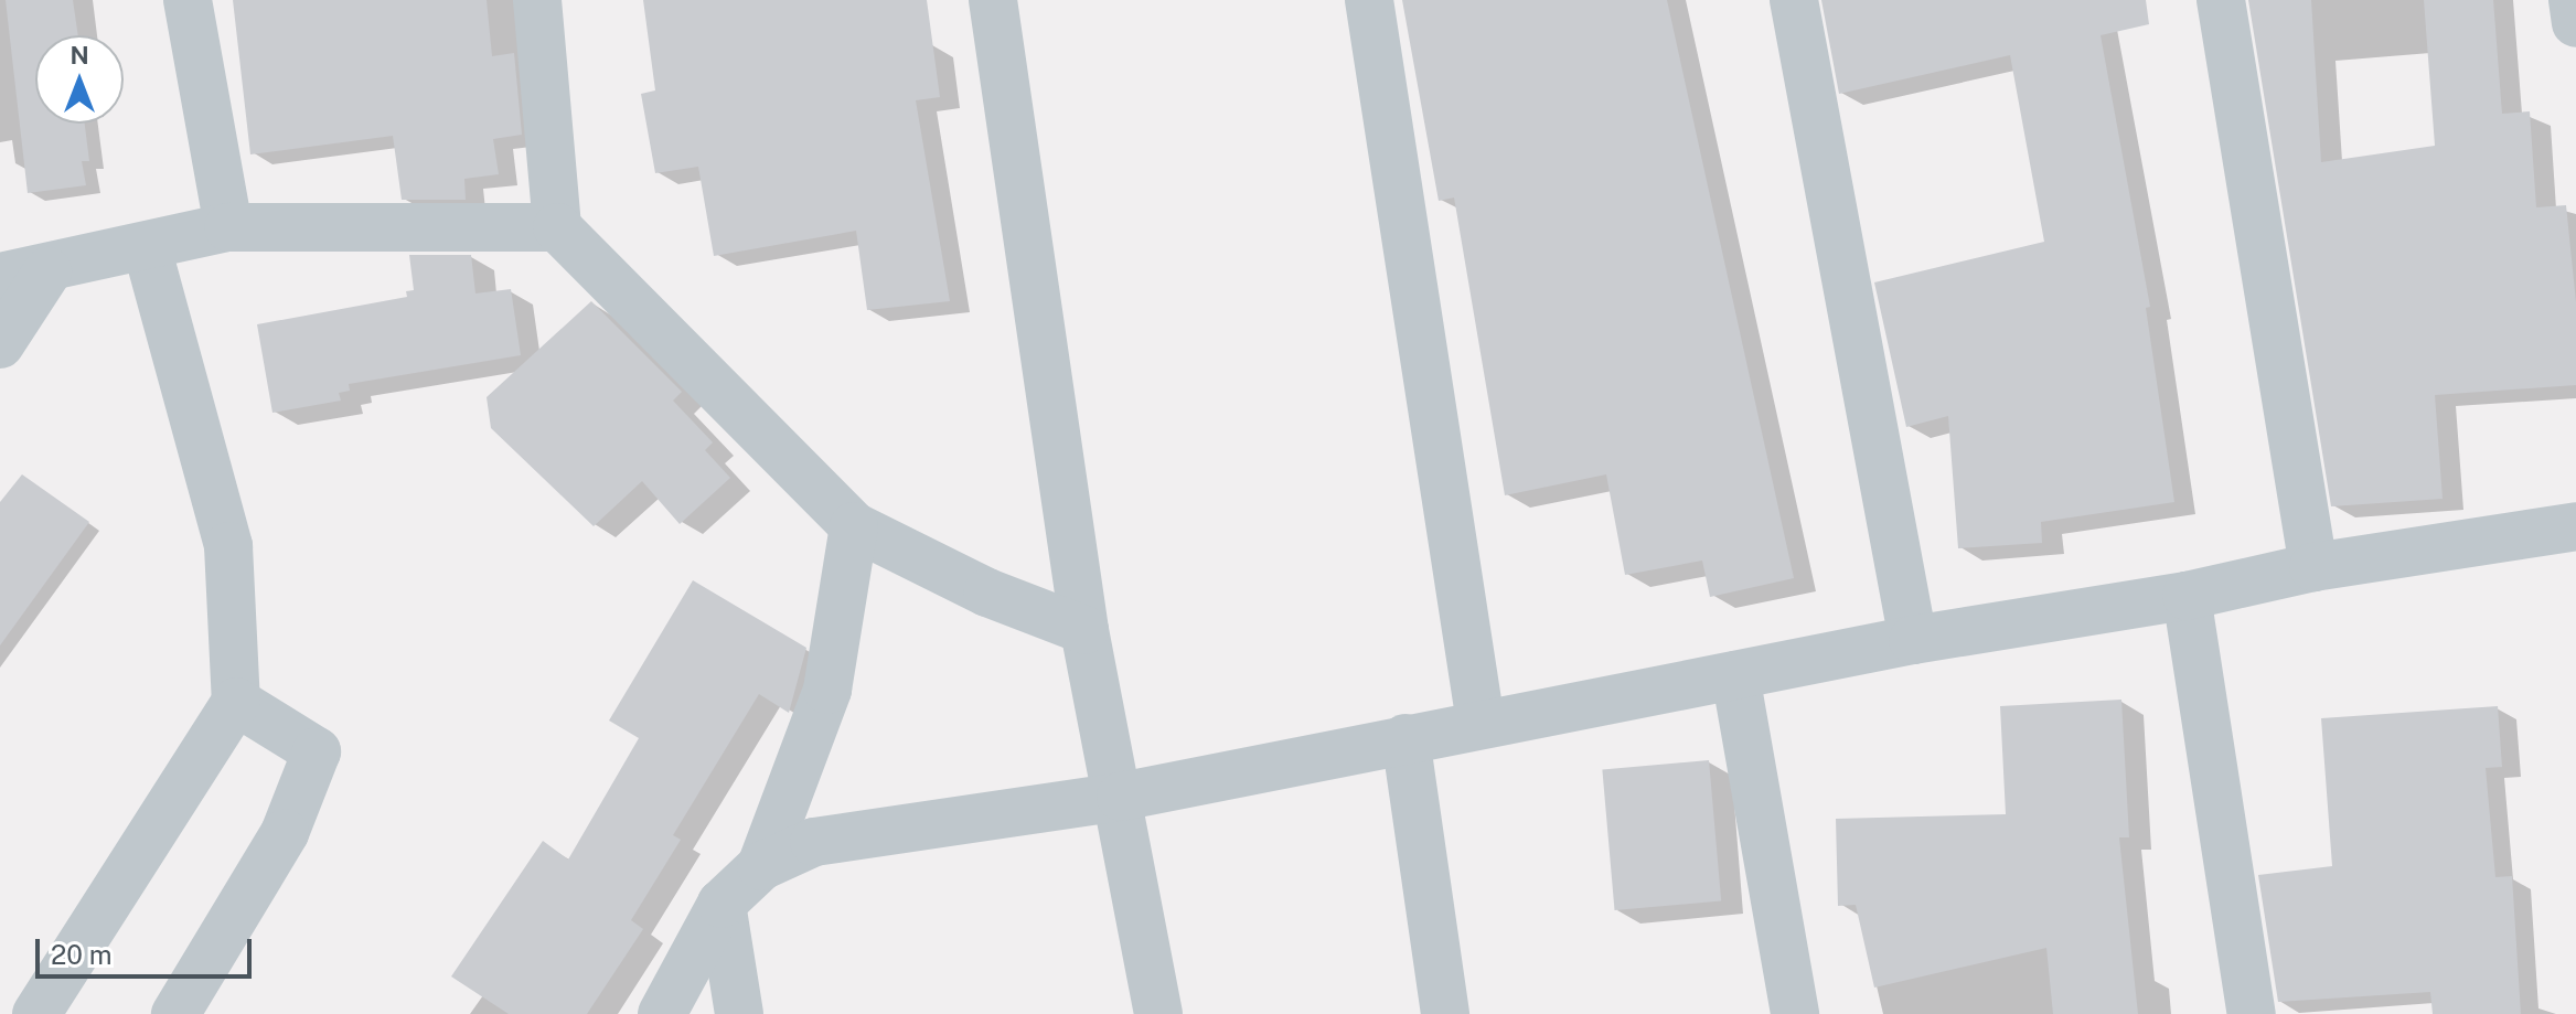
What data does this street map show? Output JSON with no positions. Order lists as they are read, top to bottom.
{
  "scale_bar": "20 m",
  "north": "top"
}
